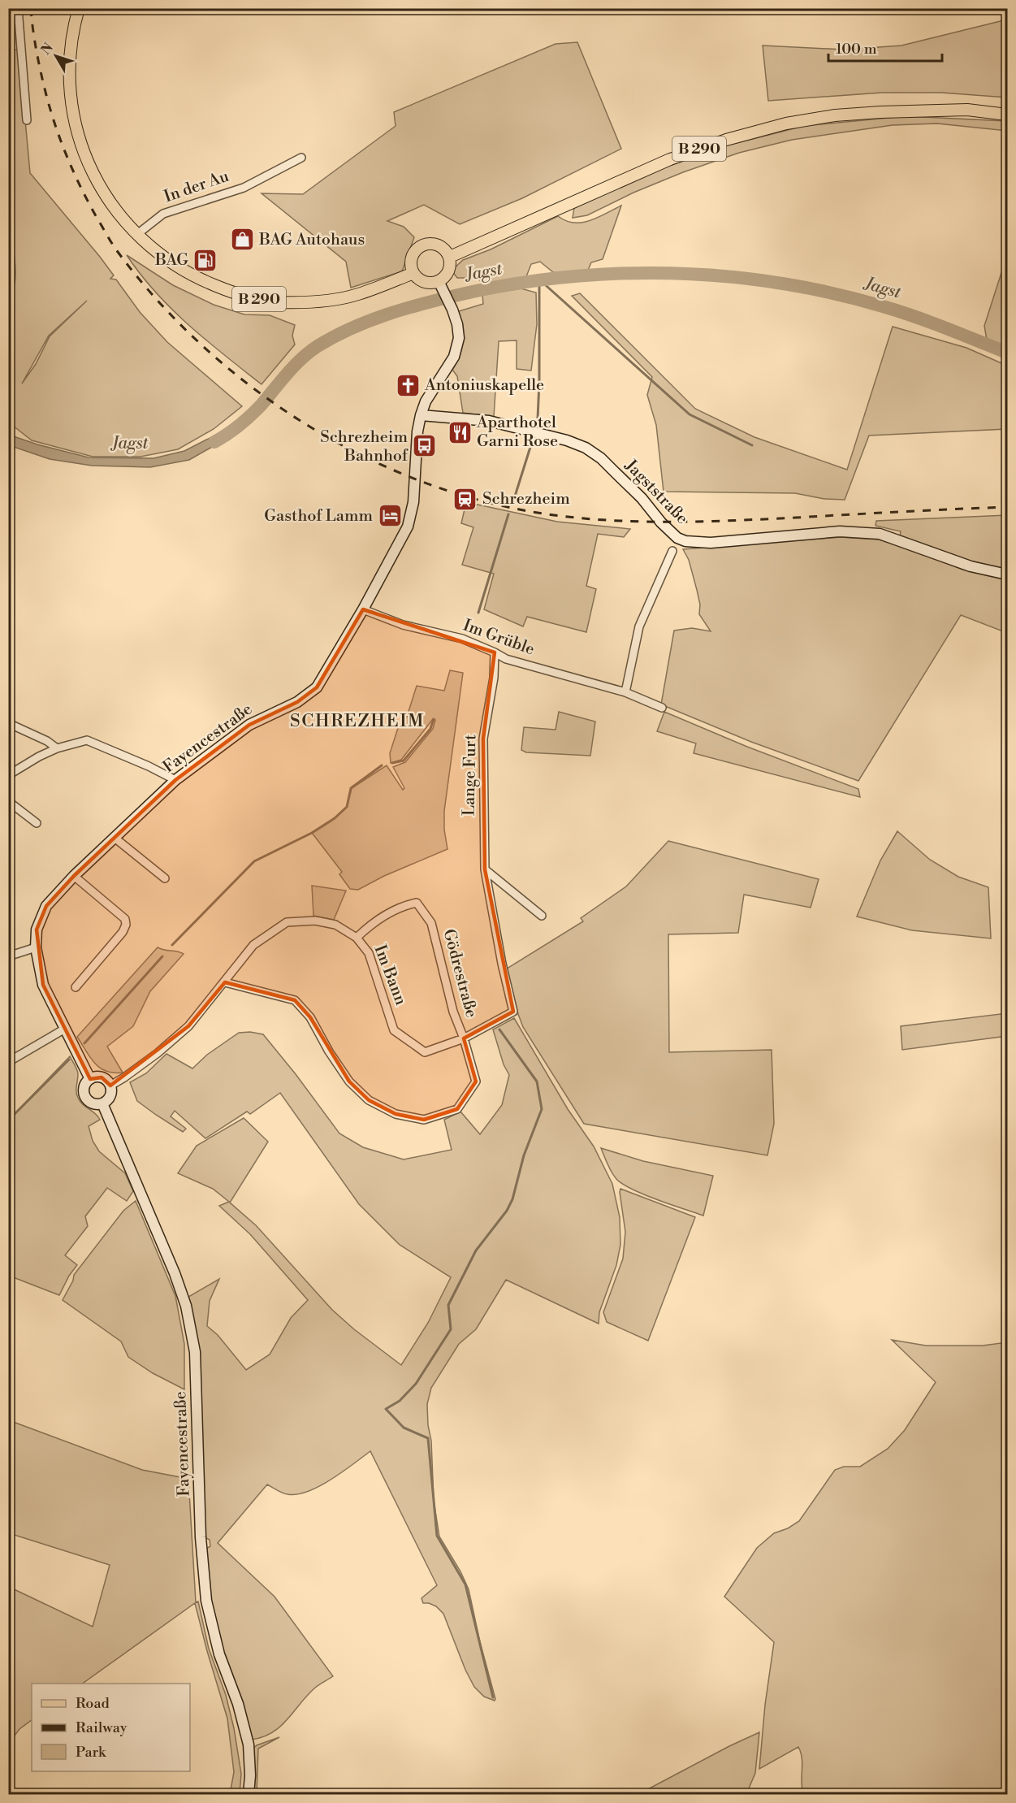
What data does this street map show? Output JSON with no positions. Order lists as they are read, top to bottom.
{
  "streets": {
    "main road": ["B 290"],
    "street": [
      "In der Au",
      "Jagststraße",
      "Im Grüble",
      "Fayencestraße",
      "Lange Furt",
      "Gödrestraße",
      "Im Bann"
    ]
  },
  "crossings": [
    ["B 290", "In der Au"],
    ["B 290", "Fayencestraße"],
    ["Jagststraße", "Fayencestraße"],
    ["Im Grüble", "Fayencestraße"],
    ["Im Grüble", "Lange Furt"],
    ["Fayencestraße", "Im Bann"],
    ["Lange Furt", "Im Bann"],
    ["Gödrestraße", "Im Bann"]
  ],
  "districts": ["SCHREZHEIM"],
  "water": ["Jagst"],
  "places": {
    "shop": ["BAG Autohaus"],
    "fuel station": ["BAG"],
    "church": ["Antoniuskapelle"],
    "restaurant": ["Aparthotel Garni Rose"],
    "bus stop": ["Schrezheim Bahnhof"],
    "station": ["Schrezheim"],
    "hotel": ["Gasthof Lamm"]
  },
  "legend": ["Road", "Railway", "Park"],
  "scale_bar": "100 m",
  "north": "top left"
}
